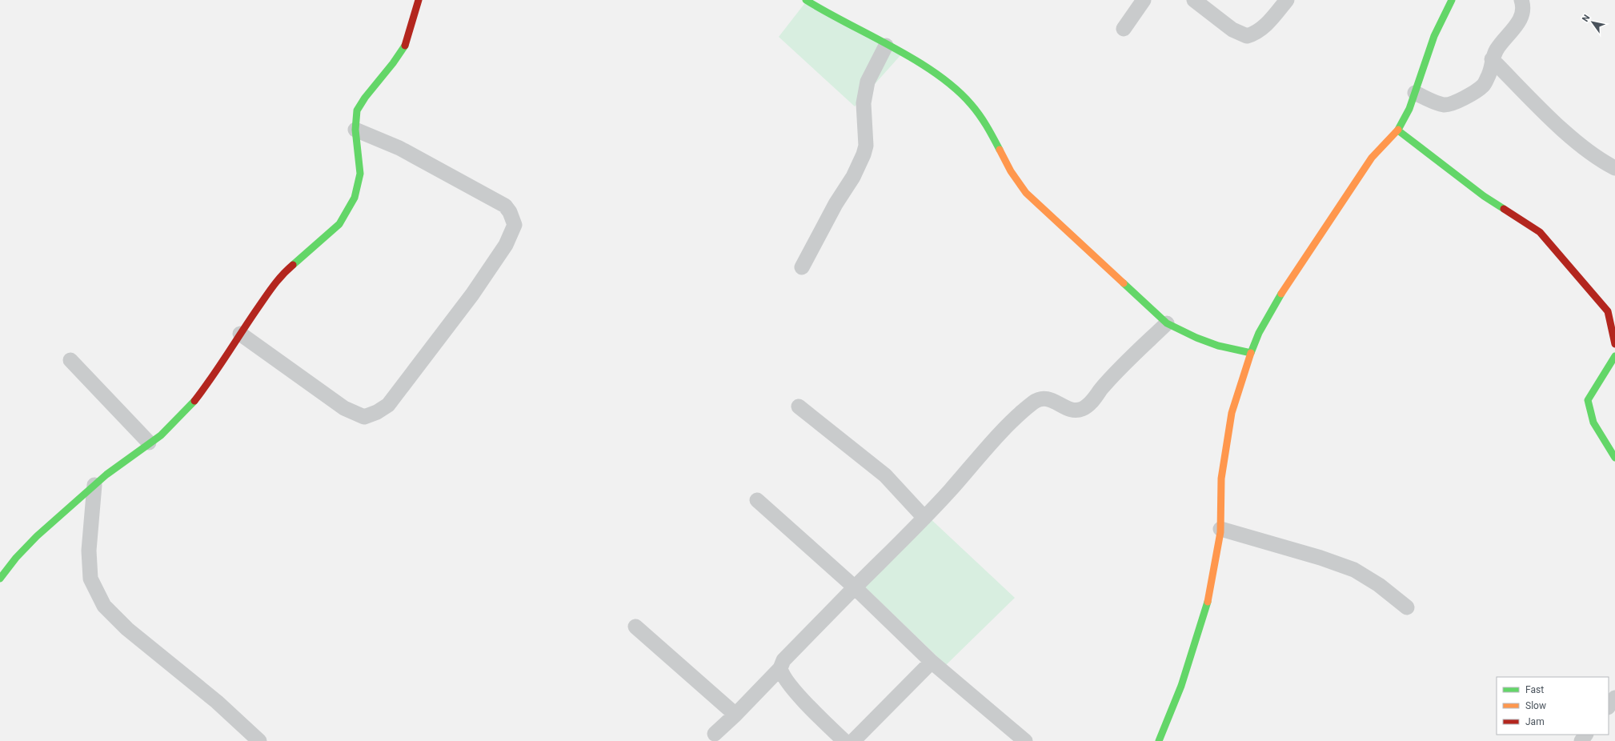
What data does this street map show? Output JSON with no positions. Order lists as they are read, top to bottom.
{
  "legend": ["Fast", "Slow", "Jam"],
  "north": "top left"
}
